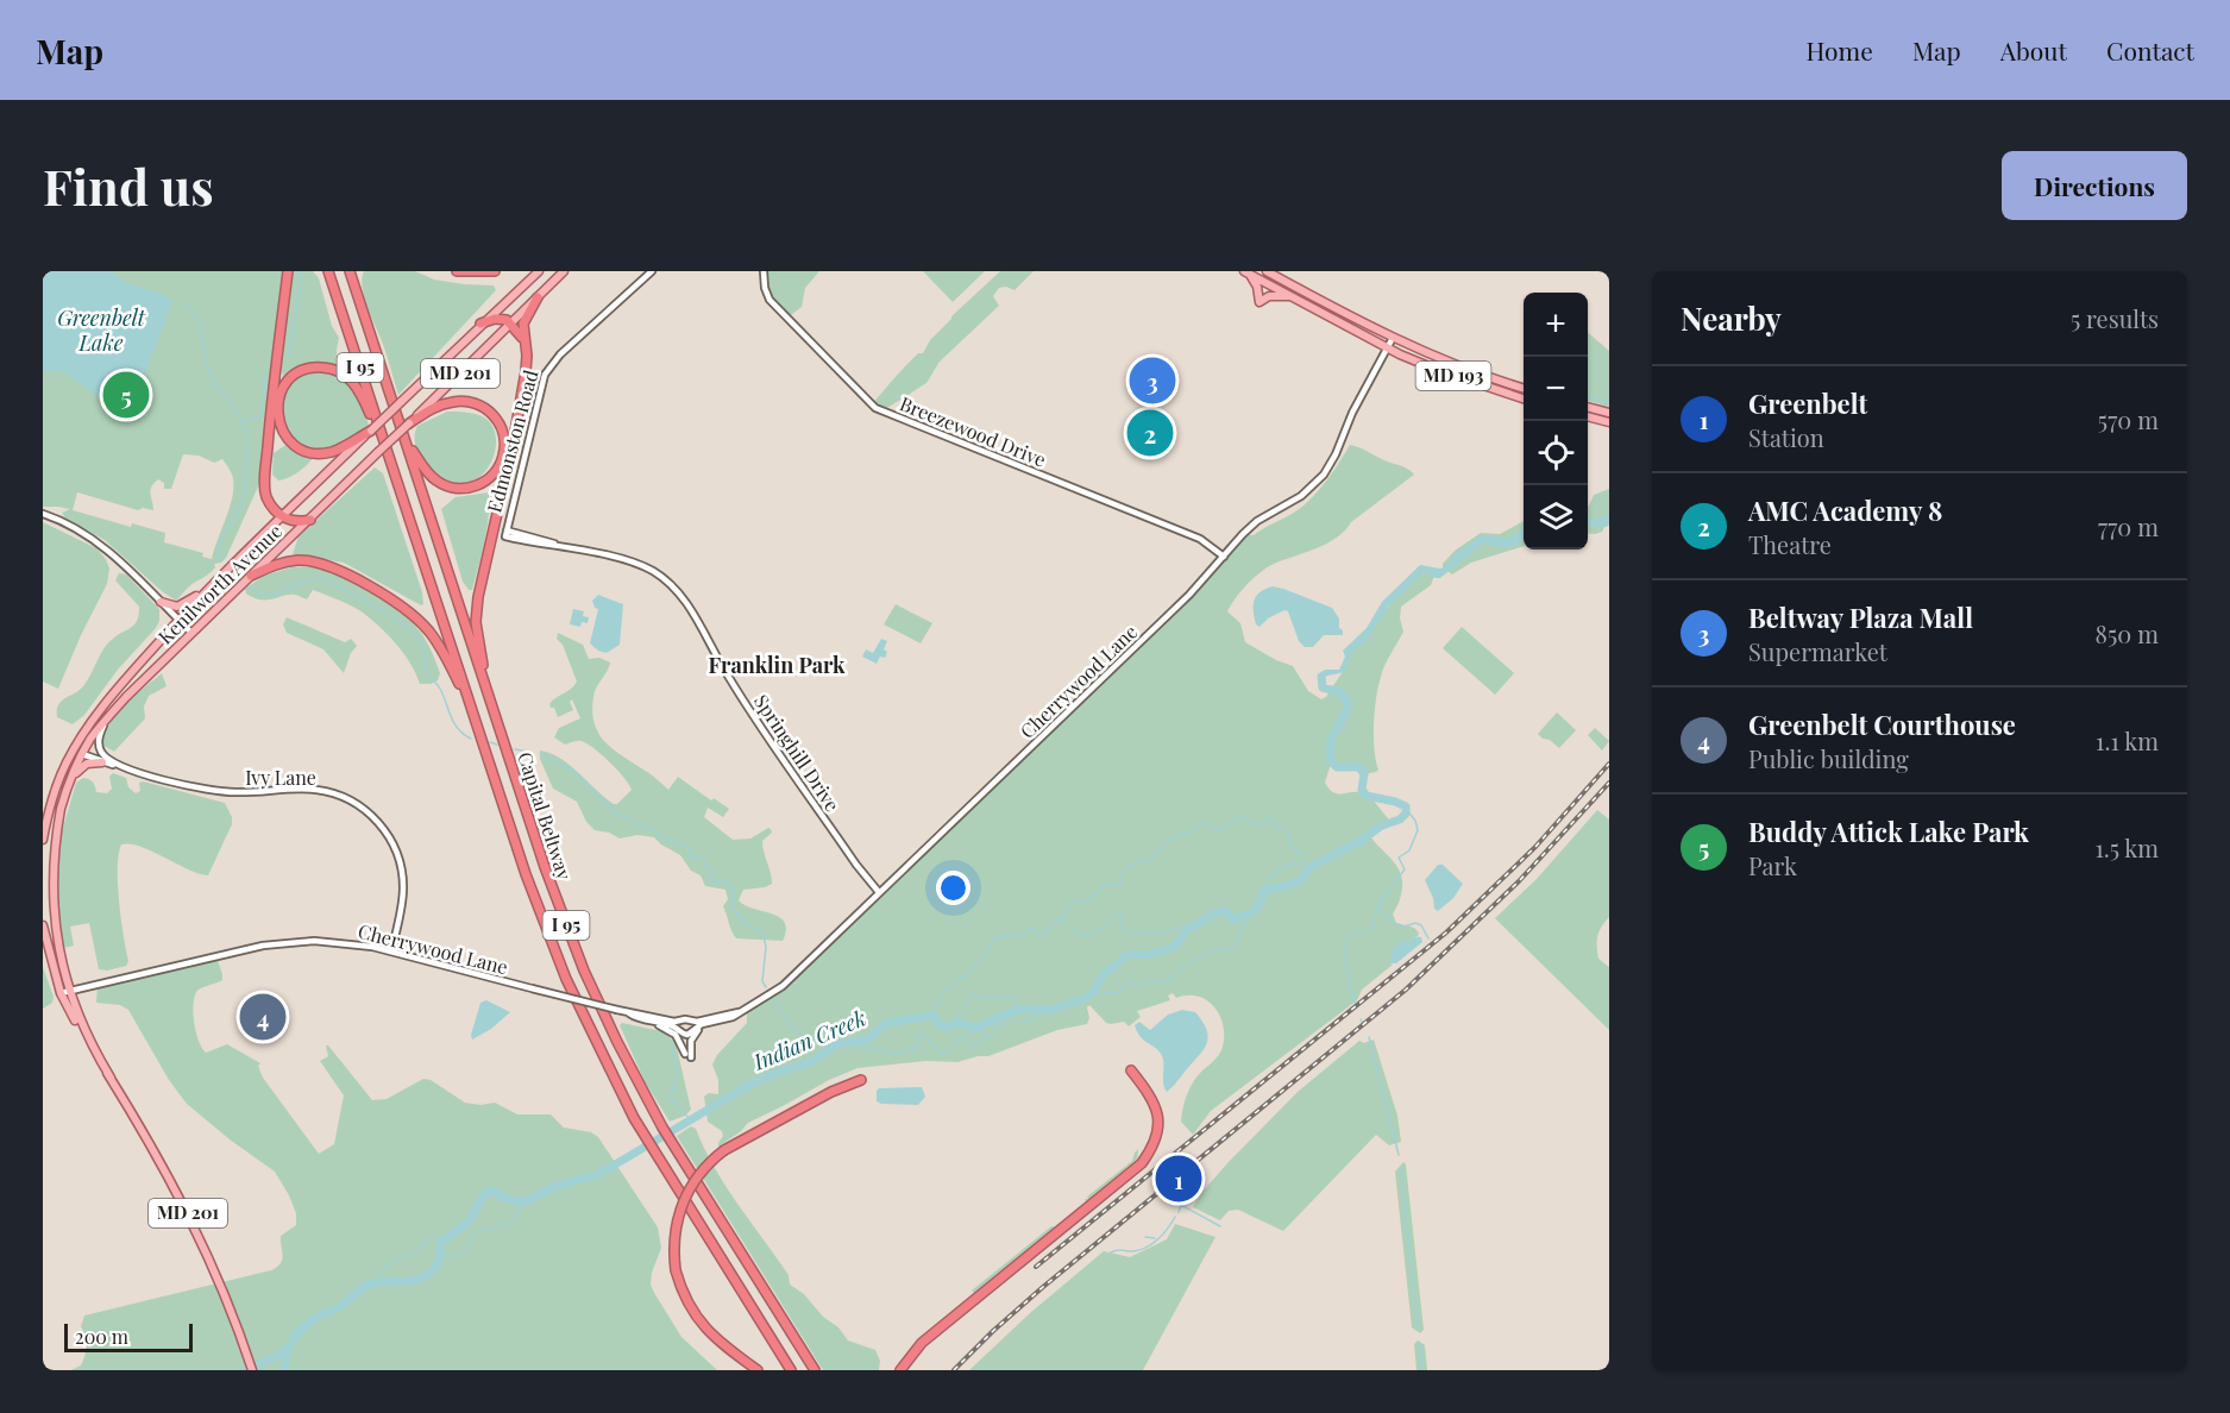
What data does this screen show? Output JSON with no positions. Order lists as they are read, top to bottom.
{
  "streets": {
    "highway": ["I 95", "Capital Beltway"],
    "main road": ["MD 201", "MD 193", "Kenilworth Avenue"],
    "street": [
      "Breezewood Drive",
      "Edmonston Road",
      "Cherrywood Lane",
      "Springhill Drive",
      "Ivy Lane"
    ]
  },
  "crossings": [
    ["MD 201", "Kenilworth Avenue"],
    ["MD 201", "Cherrywood Lane"],
    ["MD 193", "Cherrywood Lane"],
    ["Breezewood Drive", "Cherrywood Lane"],
    ["Edmonston Road", "Springhill Drive"],
    ["Kenilworth Avenue", "Cherrywood Lane"],
    ["Kenilworth Avenue", "Ivy Lane"],
    ["Cherrywood Lane", "Springhill Drive"],
    ["Cherrywood Lane", "Ivy Lane"]
  ],
  "districts": ["Franklin Park"],
  "water": ["Greenbelt Lake", "Indian Creek"],
  "scale_bar": "200 m",
  "page": {
    "header": "Map",
    "nav": [
      "Home",
      "Map",
      "About",
      "Contact"
    ],
    "buttons": "Directions",
    "title": "Find us",
    "heading": ["Nearby", "5 results"],
    "map_buttons": ["+", "−"],
    "pins": [
      "3",
      "5",
      "2",
      "4",
      "1"
    ],
    "list": [
      {
        "mark": "1",
        "name": "Greenbelt",
        "note": "Station",
        "value": "570 m"
      },
      {
        "mark": "2",
        "name": "AMC Academy 8",
        "note": "Theatre",
        "value": "770 m"
      },
      {
        "mark": "3",
        "name": "Beltway Plaza Mall",
        "note": "Supermarket",
        "value": "850 m"
      },
      {
        "mark": "4",
        "name": "Greenbelt Courthouse",
        "note": "Public building",
        "value": "1.1 km"
      },
      {
        "mark": "5",
        "name": "Buddy Attick Lake Park",
        "note": "Park",
        "value": "1.5 km"
      }
    ],
    "scale": "200 m"
  }
}
